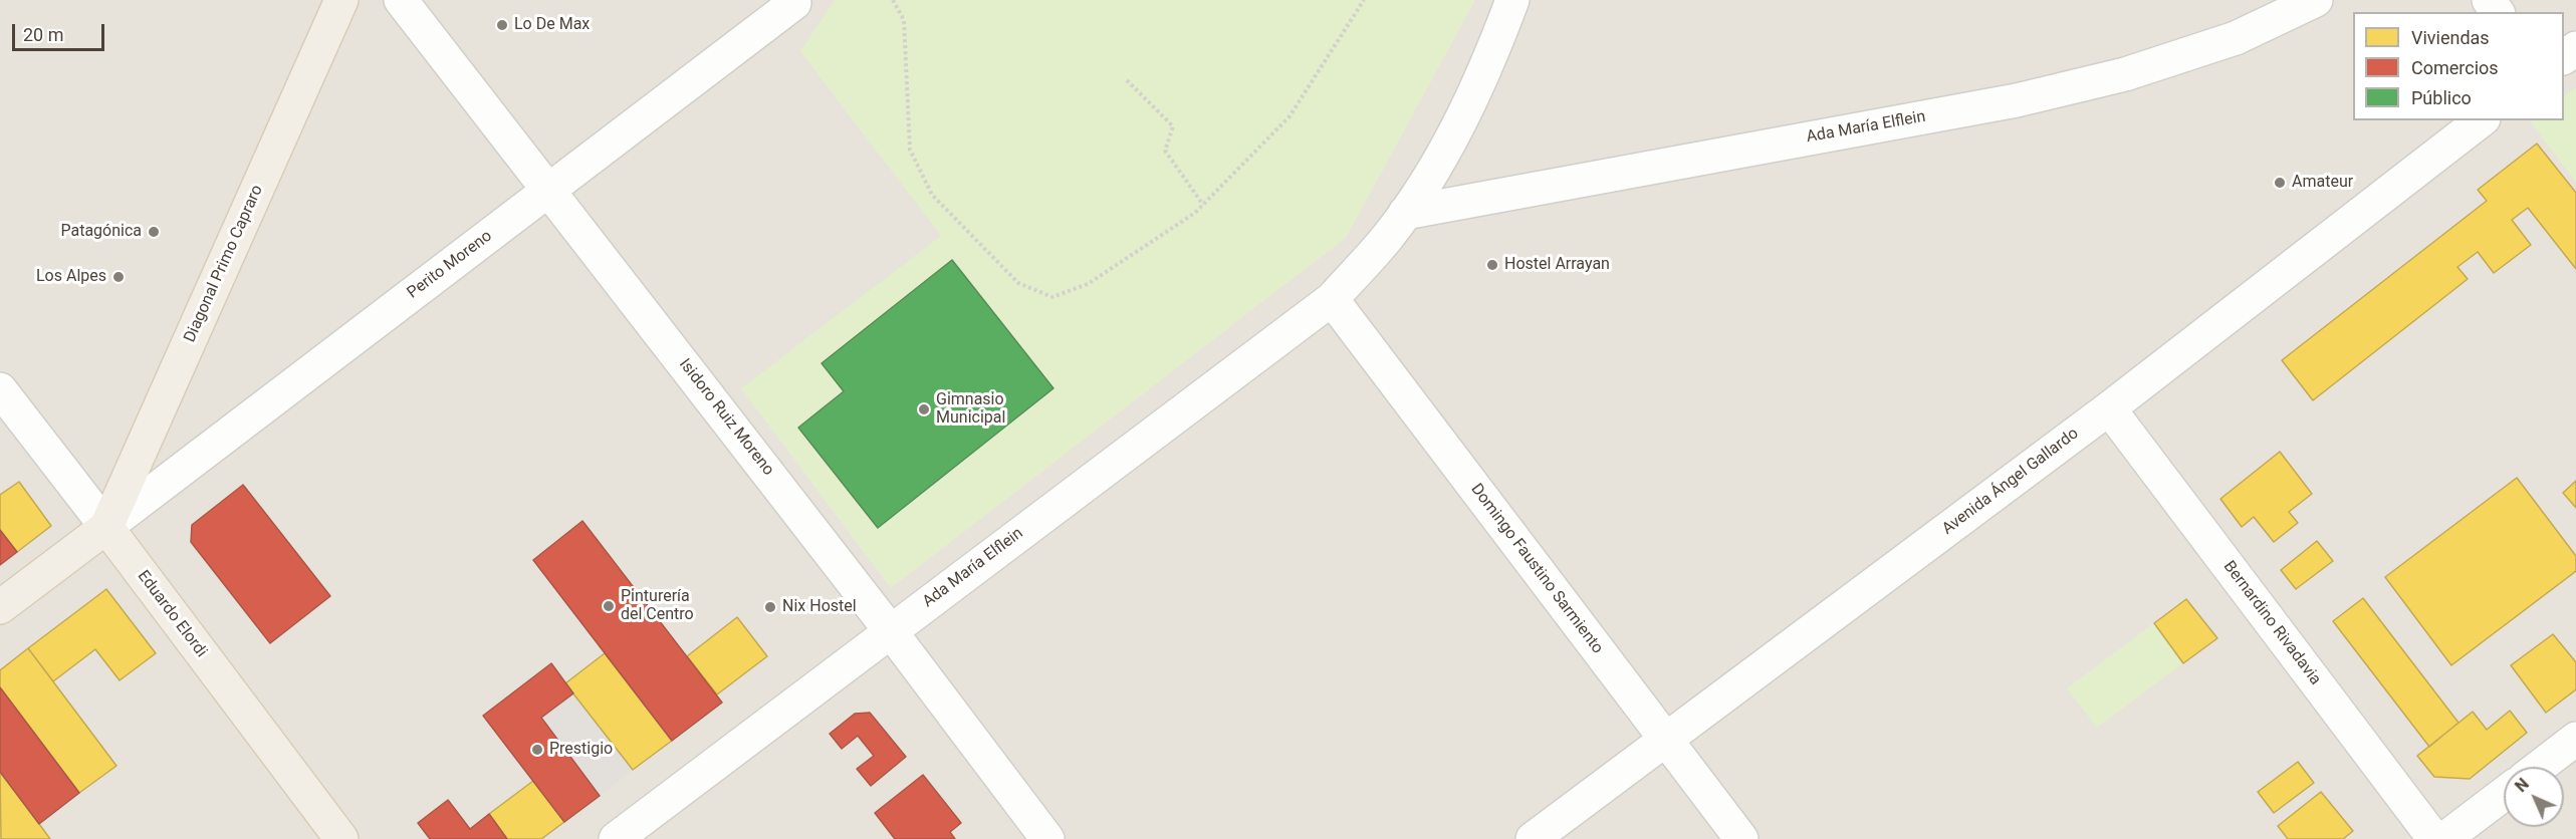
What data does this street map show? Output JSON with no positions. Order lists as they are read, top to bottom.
{
  "streets": {
    "main road": ["Diagonal Primo Capraro", "Eduardo Elordi"],
    "street": [
      "Ada María Elflein",
      "Perito Moreno",
      "Isidoro Ruiz Moreno",
      "Avenida Ángel Gallardo",
      "Domingo Faustino Sarmiento",
      "Bernardino Rivadavia"
    ]
  },
  "crossings": [
    ["Ada María Elflein", "Isidoro Ruiz Moreno"],
    ["Ada María Elflein", "Domingo Faustino Sarmiento"],
    ["Diagonal Primo Capraro", "Perito Moreno"],
    ["Diagonal Primo Capraro", "Eduardo Elordi"],
    ["Perito Moreno", "Isidoro Ruiz Moreno"],
    ["Perito Moreno", "Eduardo Elordi"],
    ["Avenida Ángel Gallardo", "Domingo Faustino Sarmiento"],
    ["Avenida Ángel Gallardo", "Bernardino Rivadavia"]
  ],
  "places": [
    "Lo De Max",
    "Amateur",
    "Patagónica",
    "Hostel Arrayan",
    "Los Alpes",
    "Gimnasio Municipal",
    "Pinturería del Centro",
    "Nix Hostel",
    "Prestigio"
  ],
  "legend": ["Viviendas", "Comercios", "Público"],
  "scale_bar": "20 m",
  "north": "top left"
}
